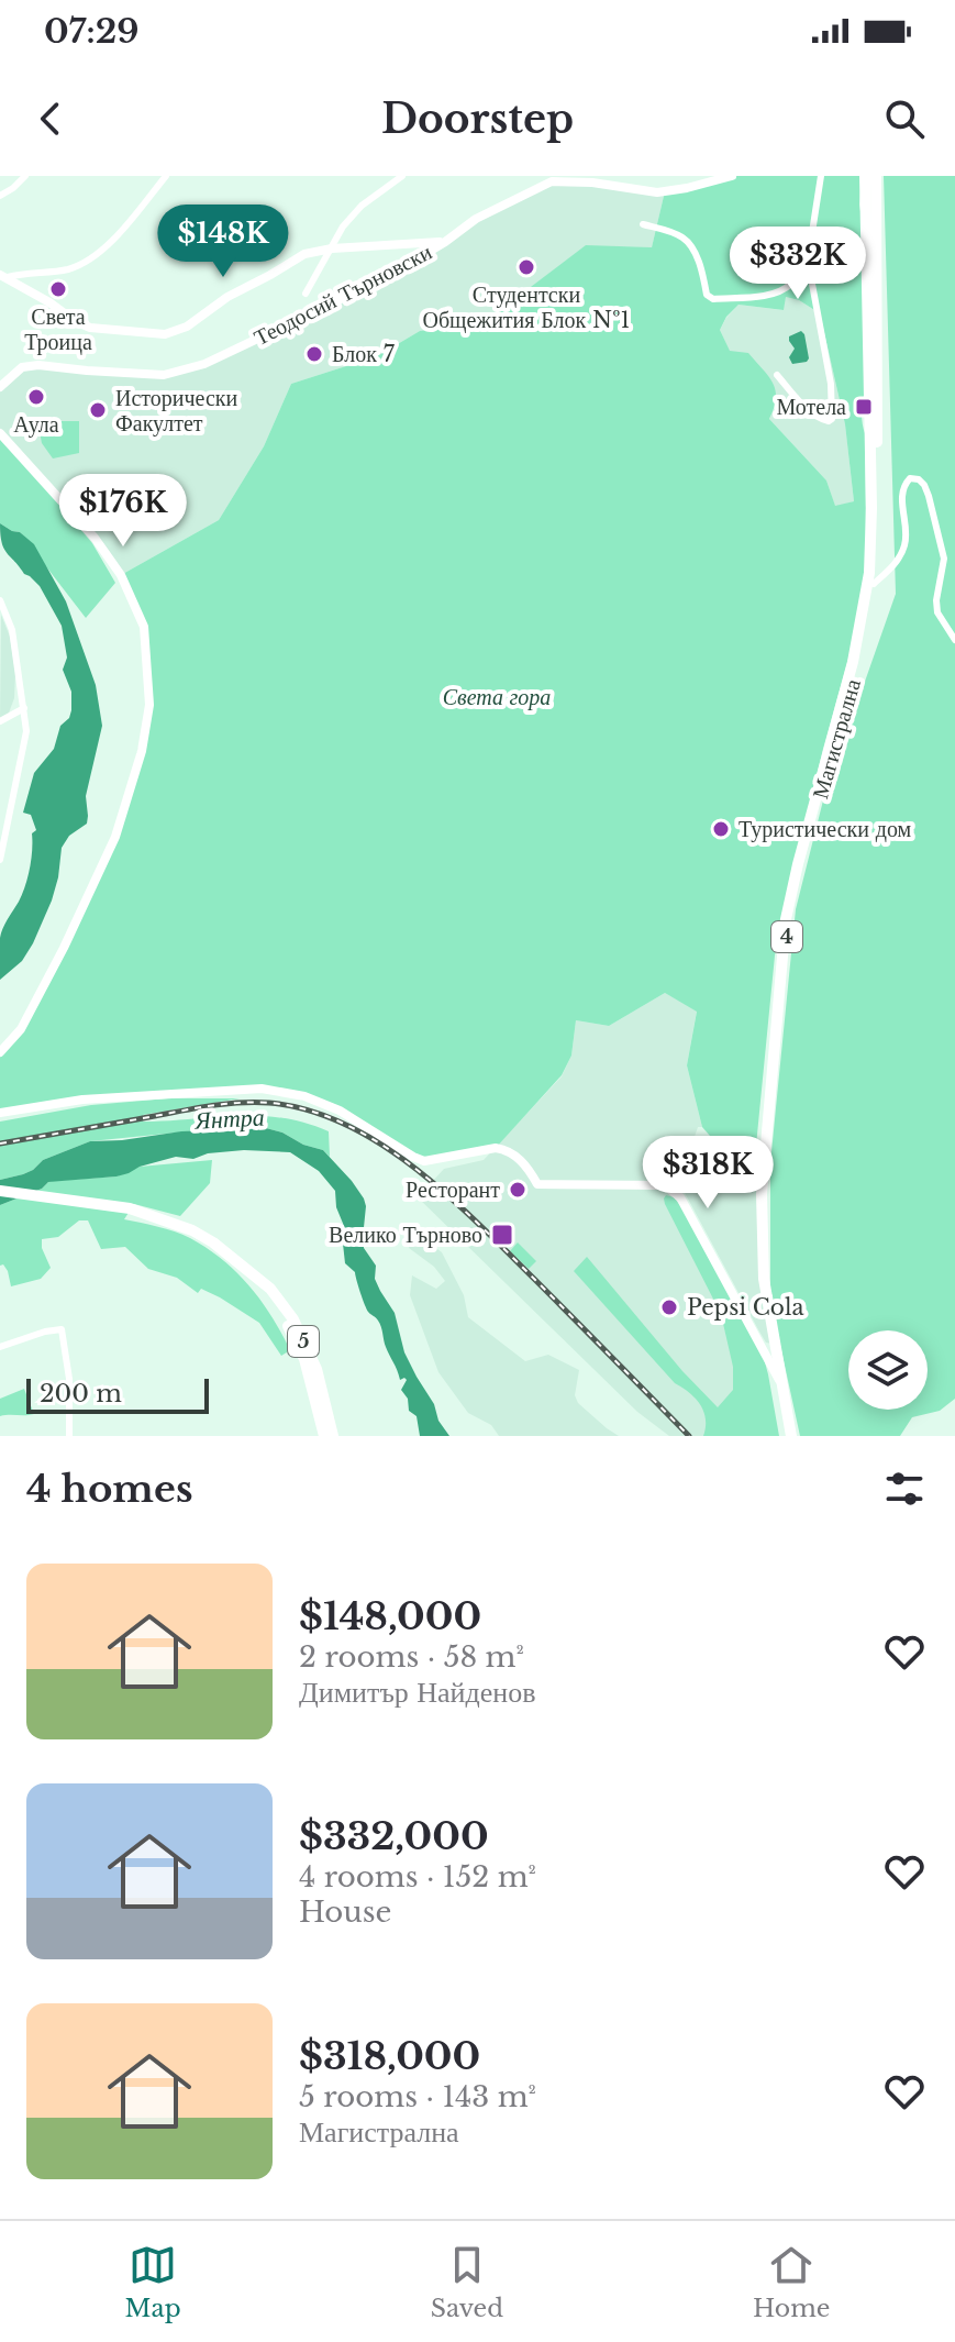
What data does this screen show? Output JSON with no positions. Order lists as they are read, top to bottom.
{
  "streets": {
    "main road": ["Магистрална", "4", "5"],
    "street": ["Теодосий Търновски"]
  },
  "water": ["Янтра"],
  "parks": ["Света гора"],
  "places": {
    "other": [
      "Студентски Общежития Блок №1",
      "Света Троица",
      "Блок 7",
      "Аула",
      "Исторически Факултет",
      "Туристически дом",
      "Ресторант",
      "Pepsi Cola"
    ],
    "transit": ["Мотела", "Велико Търново"]
  },
  "scale_bar": "200 m",
  "page": {
    "status": "07:29",
    "header": "Doorstep",
    "price": [
      "$148K",
      "$332K",
      "$176K",
      "$318K"
    ],
    "scale": "200 m",
    "heading": "4 homes",
    "list": [
      {
        "name": "$148,000",
        "note": "2 rooms · 58 m² · Димитър Найденов"
      },
      {
        "name": "$332,000",
        "note": "4 rooms · 152 m² · House"
      },
      {
        "name": "$318,000",
        "note": "5 rooms · 143 m² · Магистрална"
      }
    ],
    "tabs": ["Map", "Saved", "Home"]
  }
}
